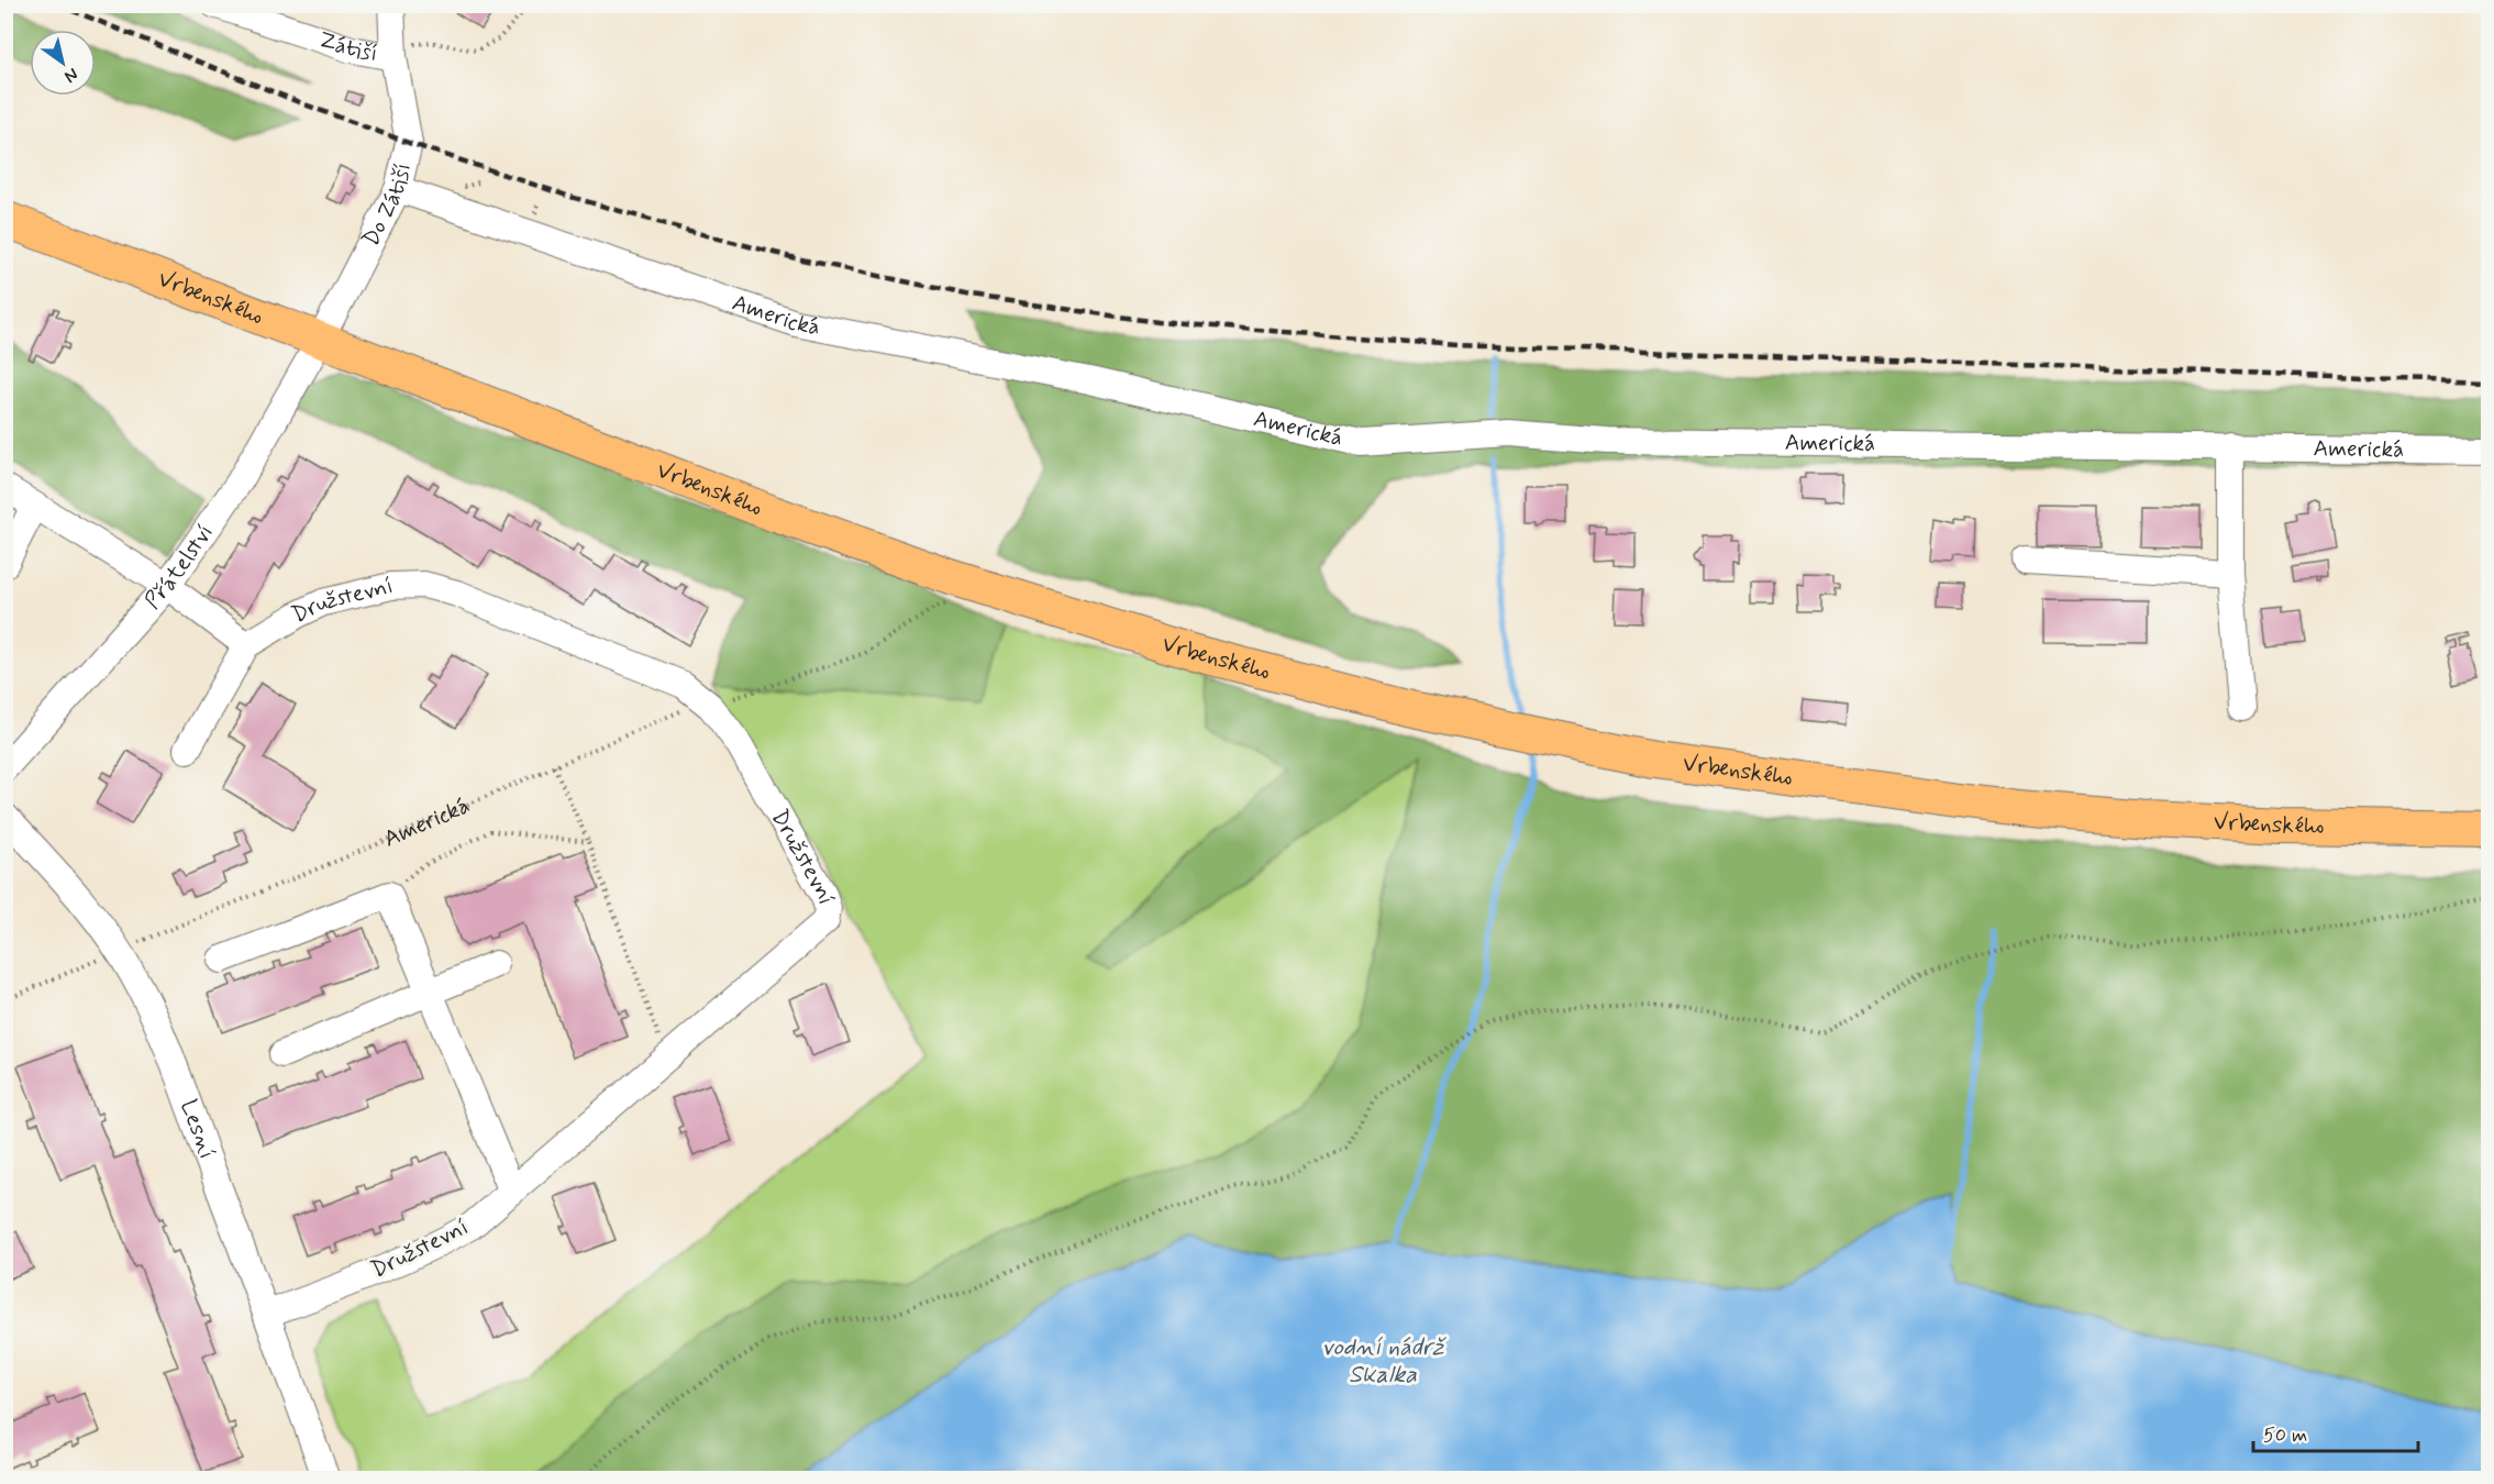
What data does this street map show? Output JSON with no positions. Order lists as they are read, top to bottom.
{
  "streets": {
    "main road": ["Vrbenského"],
    "street": [
      "Zátiší",
      "Do Zátiší",
      "Americká",
      "Přátelství",
      "Družstevní",
      "Lesní"
    ]
  },
  "crossings": [
    ["Zátiší", "Do Zátiší"],
    ["Do Zátiší", "Vrbenského"],
    ["Do Zátiší", "Americká"],
    ["Do Zátiší", "Přátelství"],
    ["Vrbenského", "Americká"],
    ["Vrbenského", "Přátelství"],
    ["Americká", "Družstevní"],
    ["Americká", "Lesní"],
    ["Družstevní", "Lesní"]
  ],
  "water": ["vodní nádrž Skalka"],
  "scale_bar": "50 m",
  "north": "bottom right"
}
